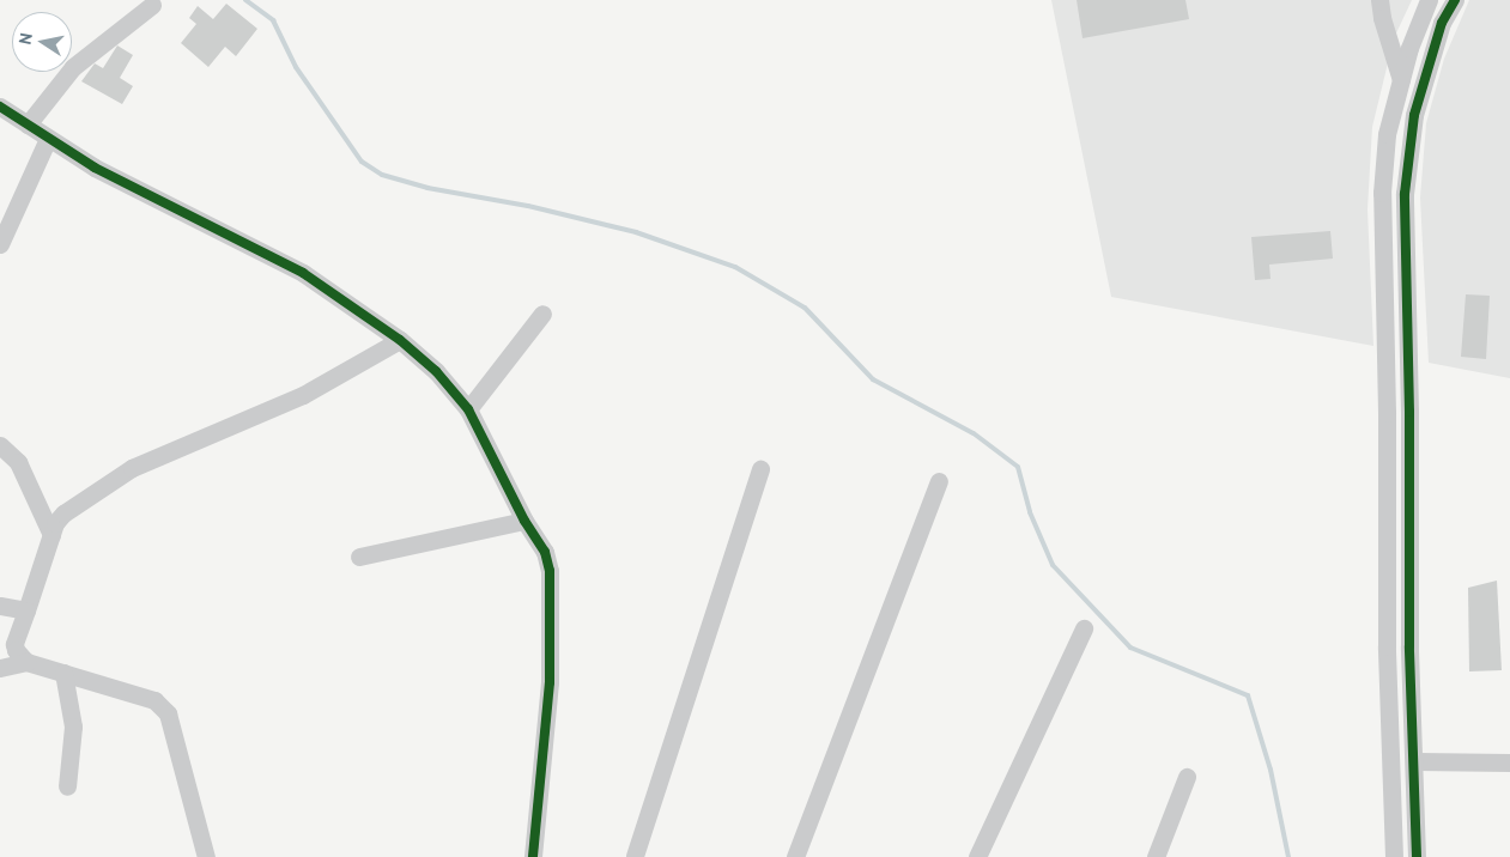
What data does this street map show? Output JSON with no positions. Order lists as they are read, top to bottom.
{
  "north": "left"
}
